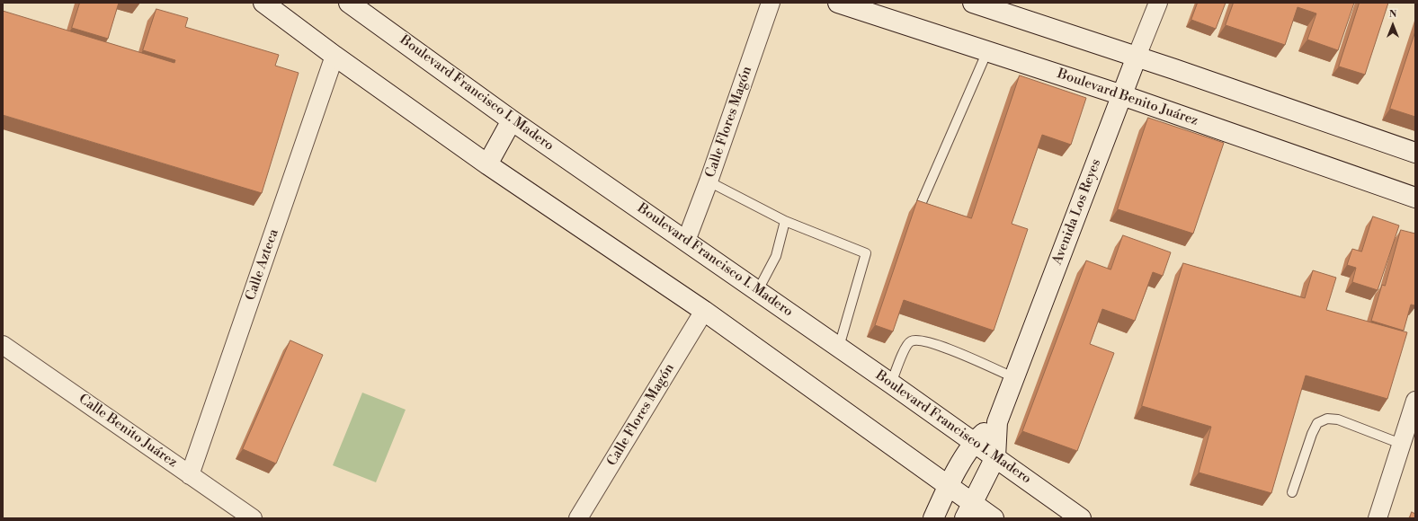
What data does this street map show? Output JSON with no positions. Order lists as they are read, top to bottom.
{
  "streets": {
    "main road": ["Boulevard Francisco I. Madero", "Boulevard Benito Juárez", "Avenida Los Reyes"],
    "street": ["Calle Flores Magón", "Calle Azteca", "Calle Benito Juárez"]
  },
  "crossings": [
    ["Boulevard Francisco I. Madero", "Calle Flores Magón"],
    ["Boulevard Francisco I. Madero", "Avenida Los Reyes"],
    ["Boulevard Benito Juárez", "Avenida Los Reyes"],
    ["Calle Azteca", "Calle Benito Juárez"]
  ],
  "north": "top"
}
